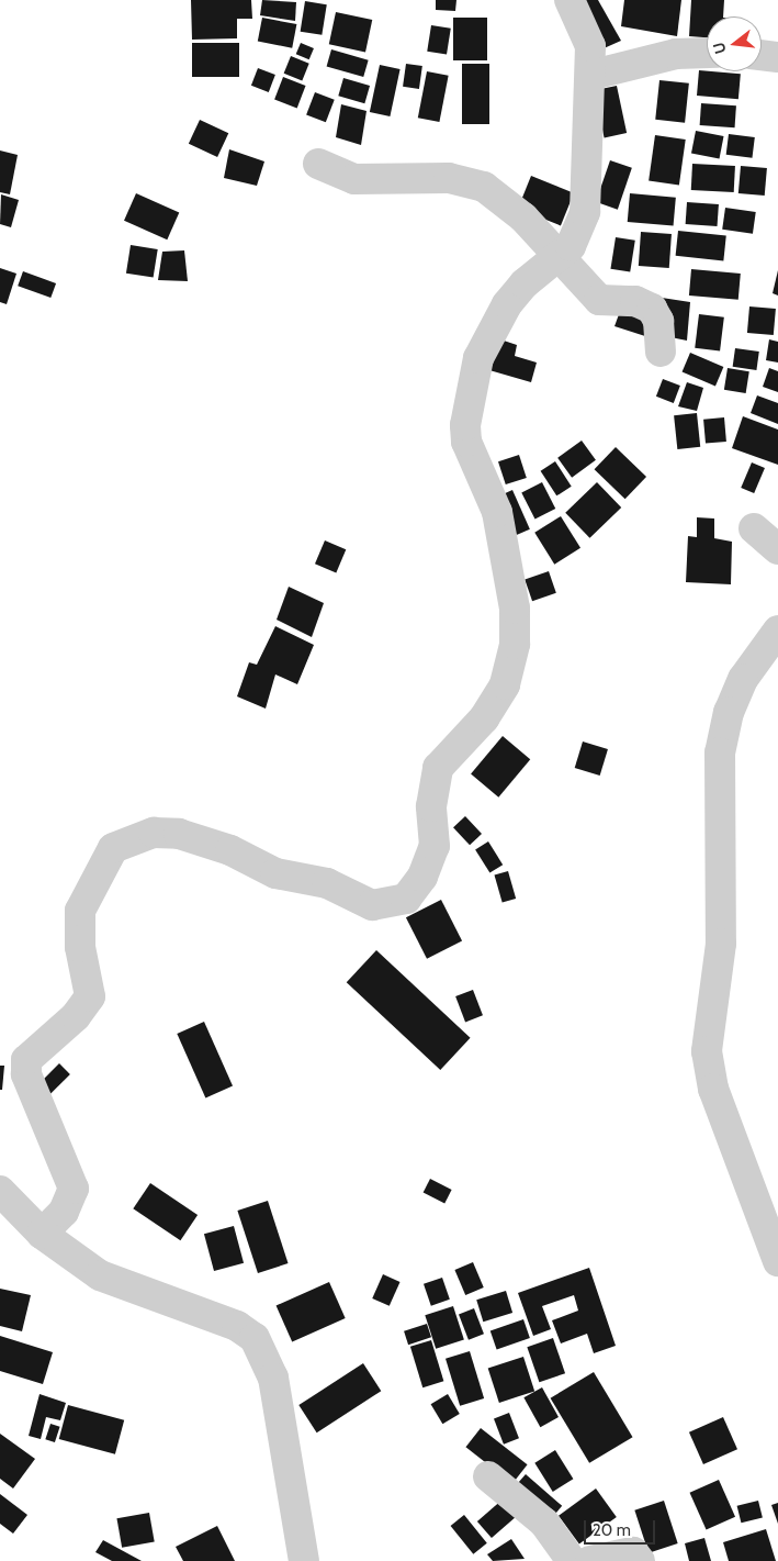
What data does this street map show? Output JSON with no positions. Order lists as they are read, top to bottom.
{
  "scale_bar": "20 m",
  "north": "left"
}
